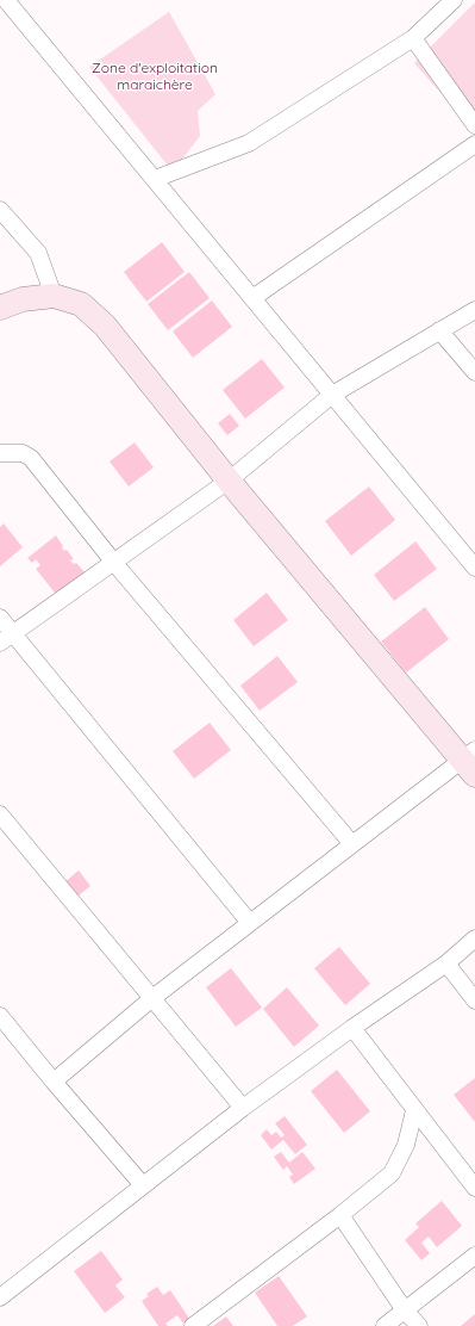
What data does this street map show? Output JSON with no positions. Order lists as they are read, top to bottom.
{
  "parks": ["Zone d'exploitation maraichère"]
}
